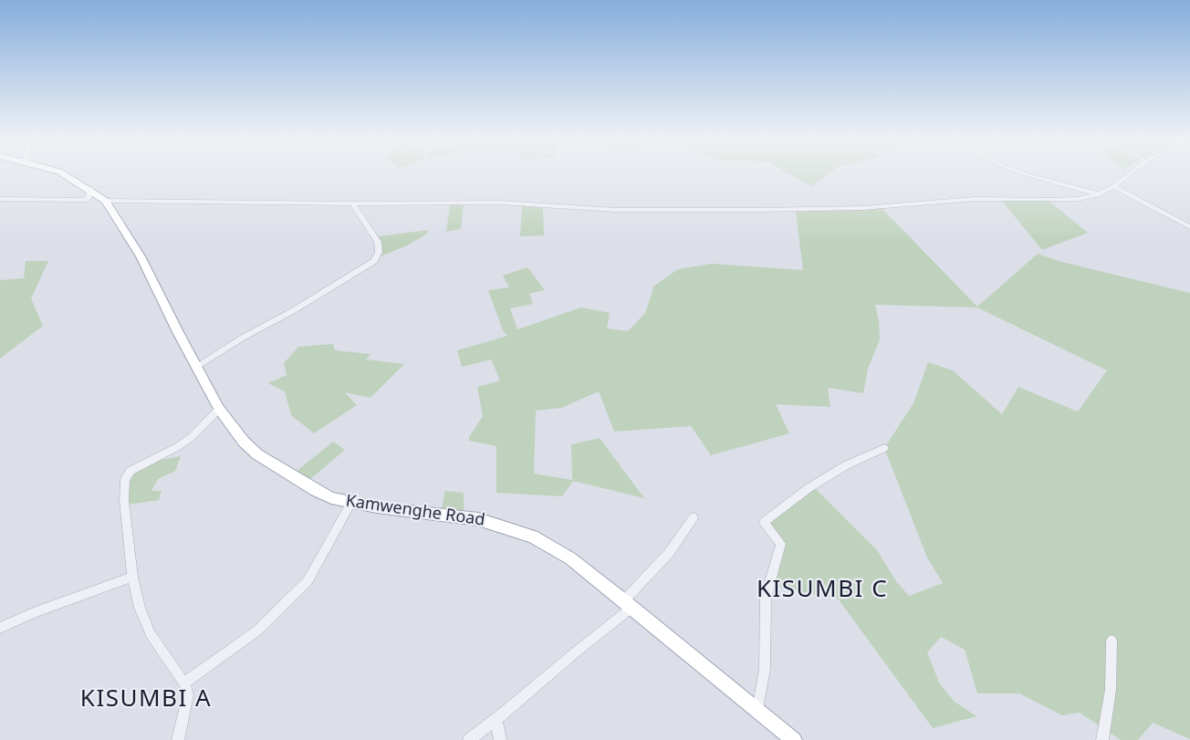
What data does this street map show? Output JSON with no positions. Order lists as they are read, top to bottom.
{
  "streets": {
    "main road": ["Kamwenghe Road"]
  },
  "districts": ["KISUMBI C", "KISUMBI A"]
}
